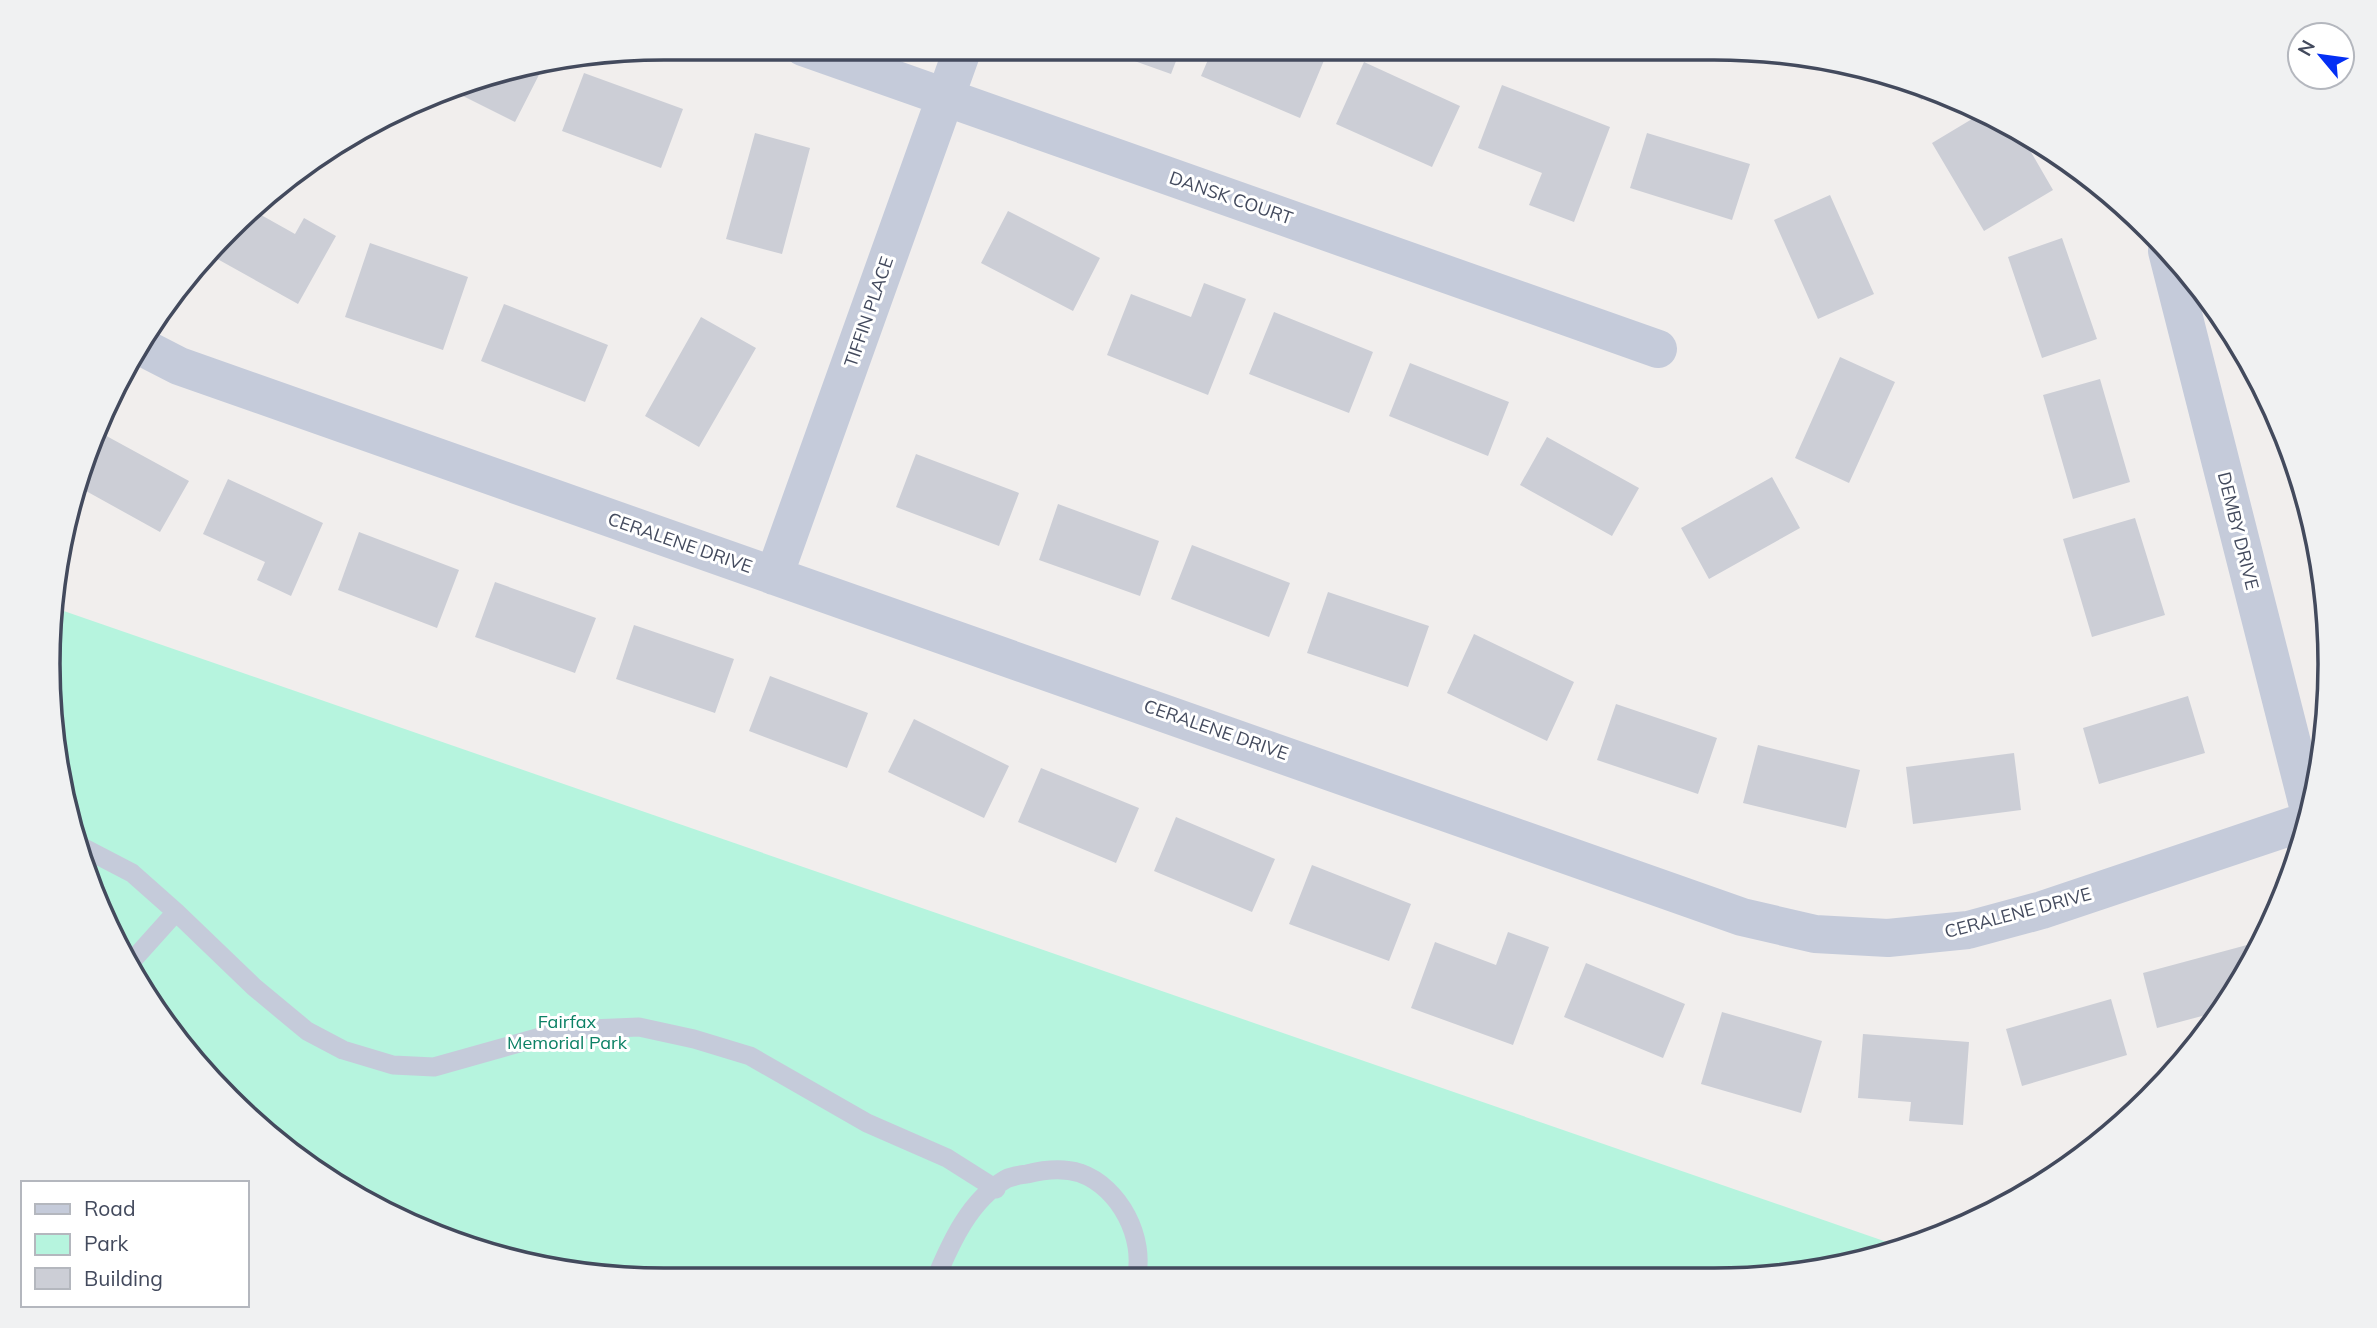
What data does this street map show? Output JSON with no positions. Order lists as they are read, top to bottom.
{
  "streets": {
    "street": [
      "DANSK COURT",
      "TIFFIN PLACE",
      "DEMBY DRIVE",
      "CERALENE DRIVE"
    ]
  },
  "crossings": [
    ["DANSK COURT", "TIFFIN PLACE"],
    ["TIFFIN PLACE", "CERALENE DRIVE"]
  ],
  "parks": ["Fairfax Memorial Park"],
  "legend": ["Road", "Park", "Building"],
  "north": "top left"
}
